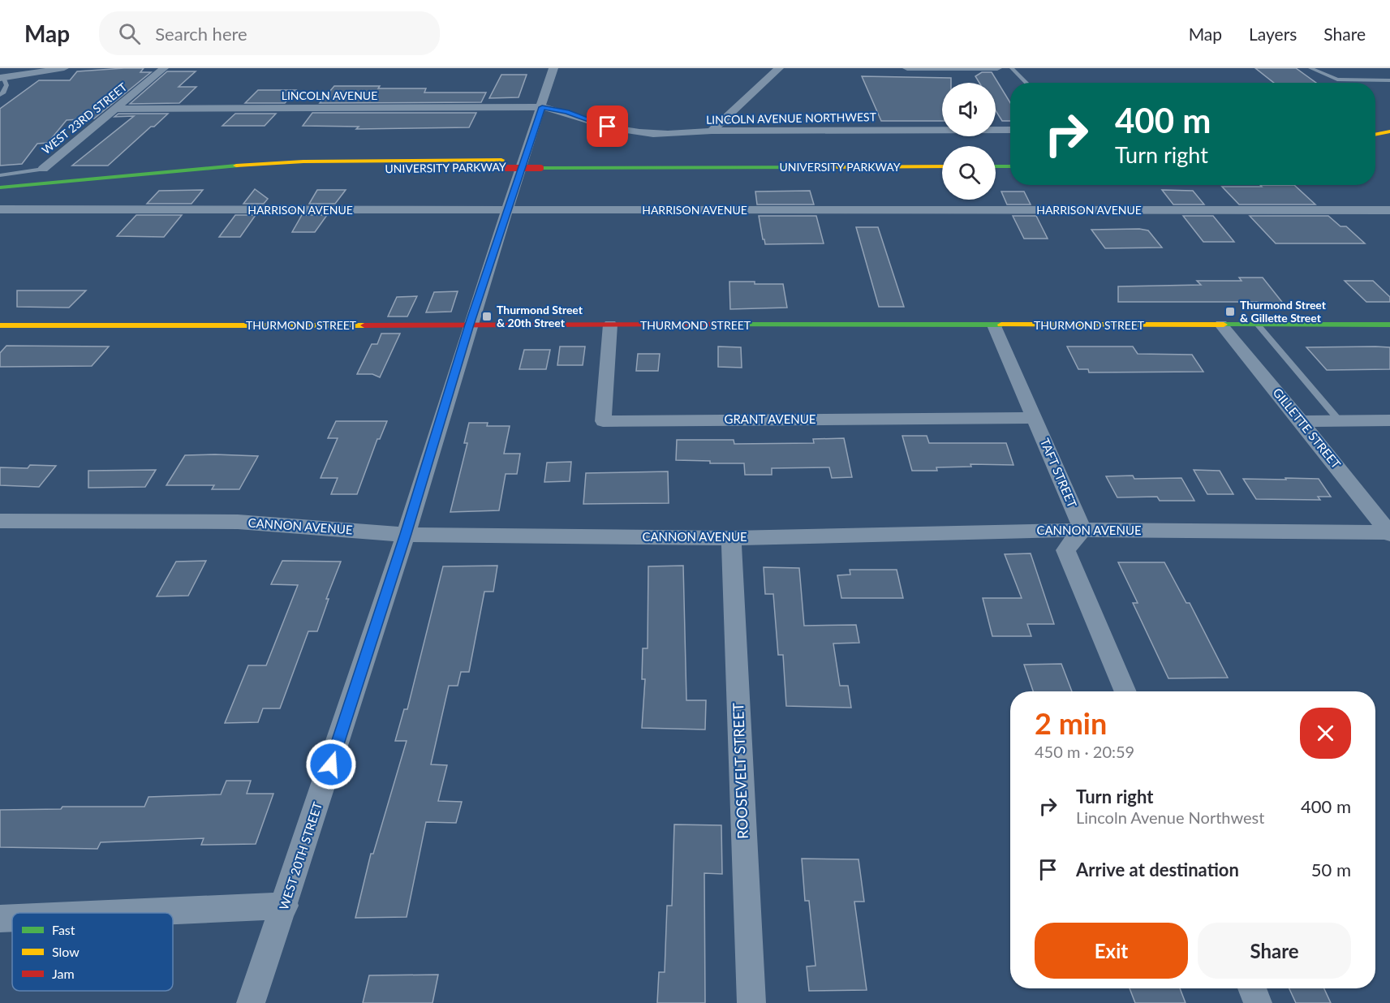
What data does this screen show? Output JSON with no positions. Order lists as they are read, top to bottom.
{
  "streets": {
    "main road": ["UNIVERSITY PARKWAY", "THURMOND STREET"],
    "street": [
      "LINCOLN AVENUE",
      "WEST 23RD STREET",
      "LINCOLN AVENUE NORTHWEST",
      "HARRISON AVENUE",
      "GRANT AVENUE",
      "GILLETTE STREET",
      "TAFT STREET",
      "CANNON AVENUE",
      "ROOSEVELT STREET",
      "WEST 20TH STREET"
    ]
  },
  "crossings": [
    ["LINCOLN AVENUE", "WEST 23RD STREET"],
    ["LINCOLN AVENUE", "LINCOLN AVENUE NORTHWEST"],
    ["LINCOLN AVENUE", "WEST 20TH STREET"],
    ["LINCOLN AVENUE NORTHWEST", "WEST 20TH STREET"],
    ["HARRISON AVENUE", "WEST 20TH STREET"],
    ["THURMOND STREET", "GRANT AVENUE"],
    ["THURMOND STREET", "GILLETTE STREET"],
    ["THURMOND STREET", "TAFT STREET"],
    ["THURMOND STREET", "WEST 20TH STREET"],
    ["GRANT AVENUE", "TAFT STREET"],
    ["GILLETTE STREET", "CANNON AVENUE"],
    ["TAFT STREET", "CANNON AVENUE"],
    ["CANNON AVENUE", "ROOSEVELT STREET"],
    ["CANNON AVENUE", "WEST 20TH STREET"]
  ],
  "places": {
    "transit": ["Thurmond Street & Gillette Street", "Thurmond Street & 20th Street"]
  },
  "legend": ["Fast", "Slow", "Jam"],
  "page": {
    "header": "Map",
    "search": "Search here",
    "nav": ["Map", "Layers", "Share"],
    "turn": ["400 m", "Turn right"],
    "heading": ["2 min", "450 m · 20:59"],
    "list": [
      {
        "name": "Turn right",
        "note": "Lincoln Avenue Northwest",
        "value": "400 m"
      },
      {
        "name": "Arrive at destination",
        "value": "50 m"
      }
    ],
    "buttons": ["Exit", "Share"]
  }
}
